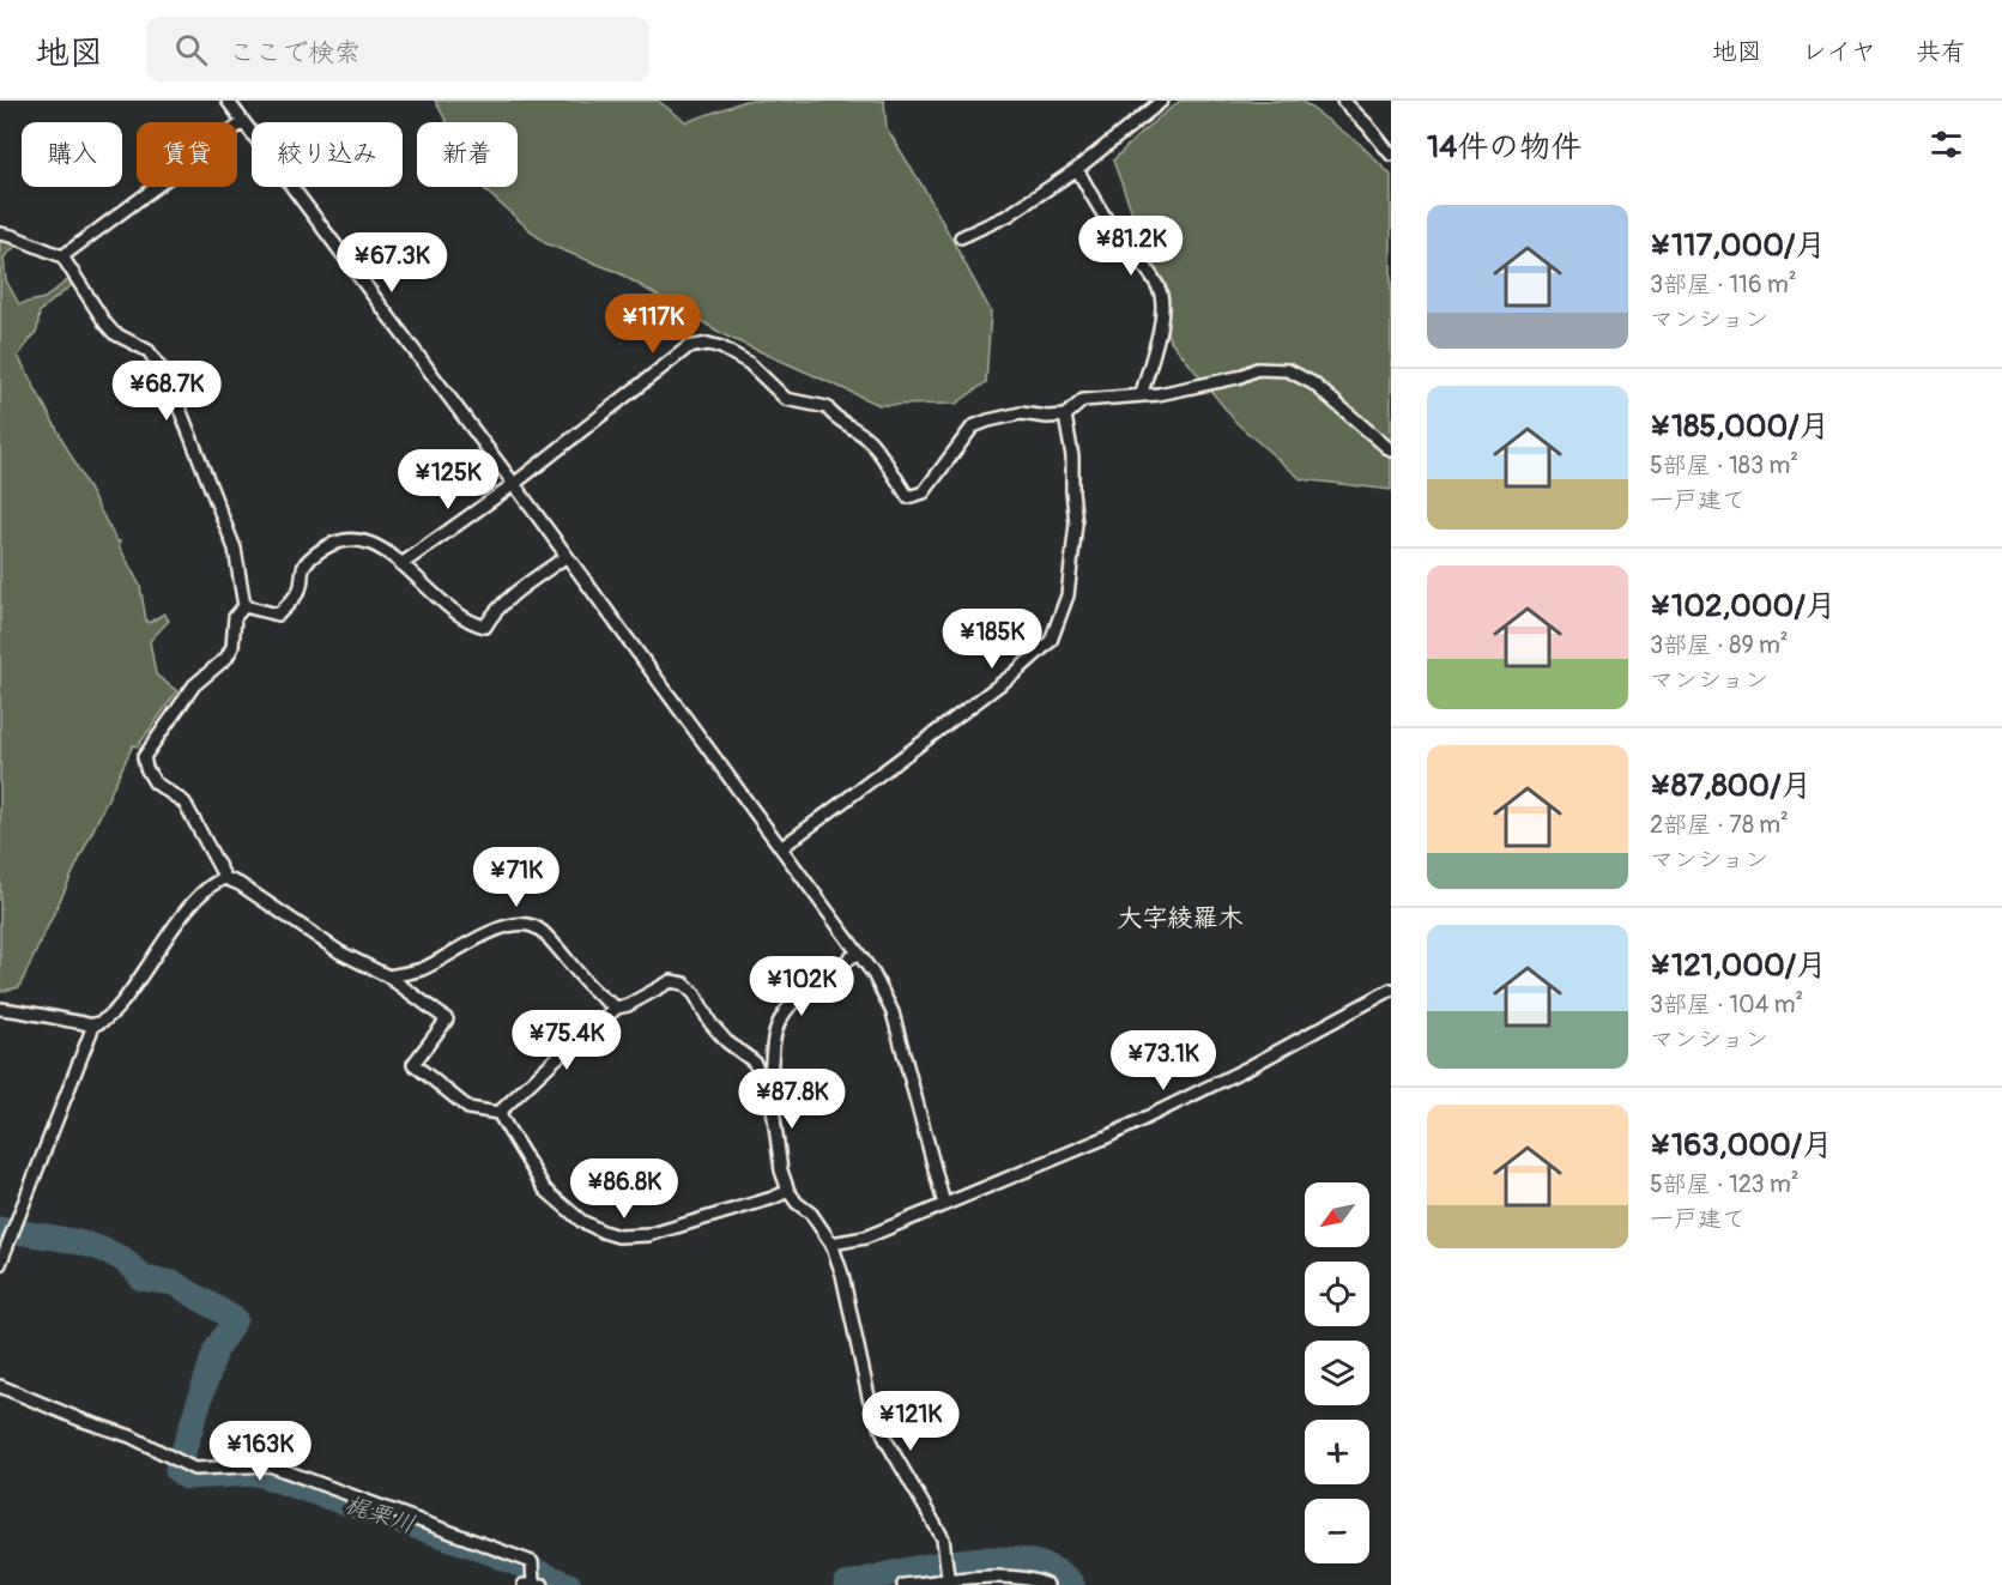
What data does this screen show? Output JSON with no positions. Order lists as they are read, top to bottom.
{
  "districts": ["大字綾羅木"],
  "water": ["梶栗川"],
  "north": "bottom left",
  "page": {
    "header": "地図",
    "search": "ここで検索",
    "nav": ["地図", "レイヤ", "共有"],
    "heading": "14件の物件",
    "chip": [
      "購入",
      "賃貸",
      "絞り込み",
      "新着"
    ],
    "list": [
      {
        "name": "¥117,000/月",
        "note": "3部屋 · 116 m² · マンション"
      },
      {
        "name": "¥185,000/月",
        "note": "5部屋 · 183 m² · 一戸建て"
      },
      {
        "name": "¥102,000/月",
        "note": "3部屋 · 89 m² · マンション"
      },
      {
        "name": "¥87,800/月",
        "note": "2部屋 · 78 m² · マンション"
      },
      {
        "name": "¥121,000/月",
        "note": "3部屋 · 104 m² · マンション"
      },
      {
        "name": "¥163,000/月",
        "note": "5部屋 · 123 m² · 一戸建て"
      }
    ],
    "price": [
      "¥81.2K",
      "¥67.3K",
      "¥117K",
      "¥68.7K",
      "¥125K",
      "¥185K",
      "¥71K",
      "¥102K",
      "¥75.4K",
      "¥73.1K",
      "¥87.8K",
      "¥86.8K",
      "¥121K",
      "¥163K"
    ],
    "map_buttons": ["+", "−"]
  }
}
